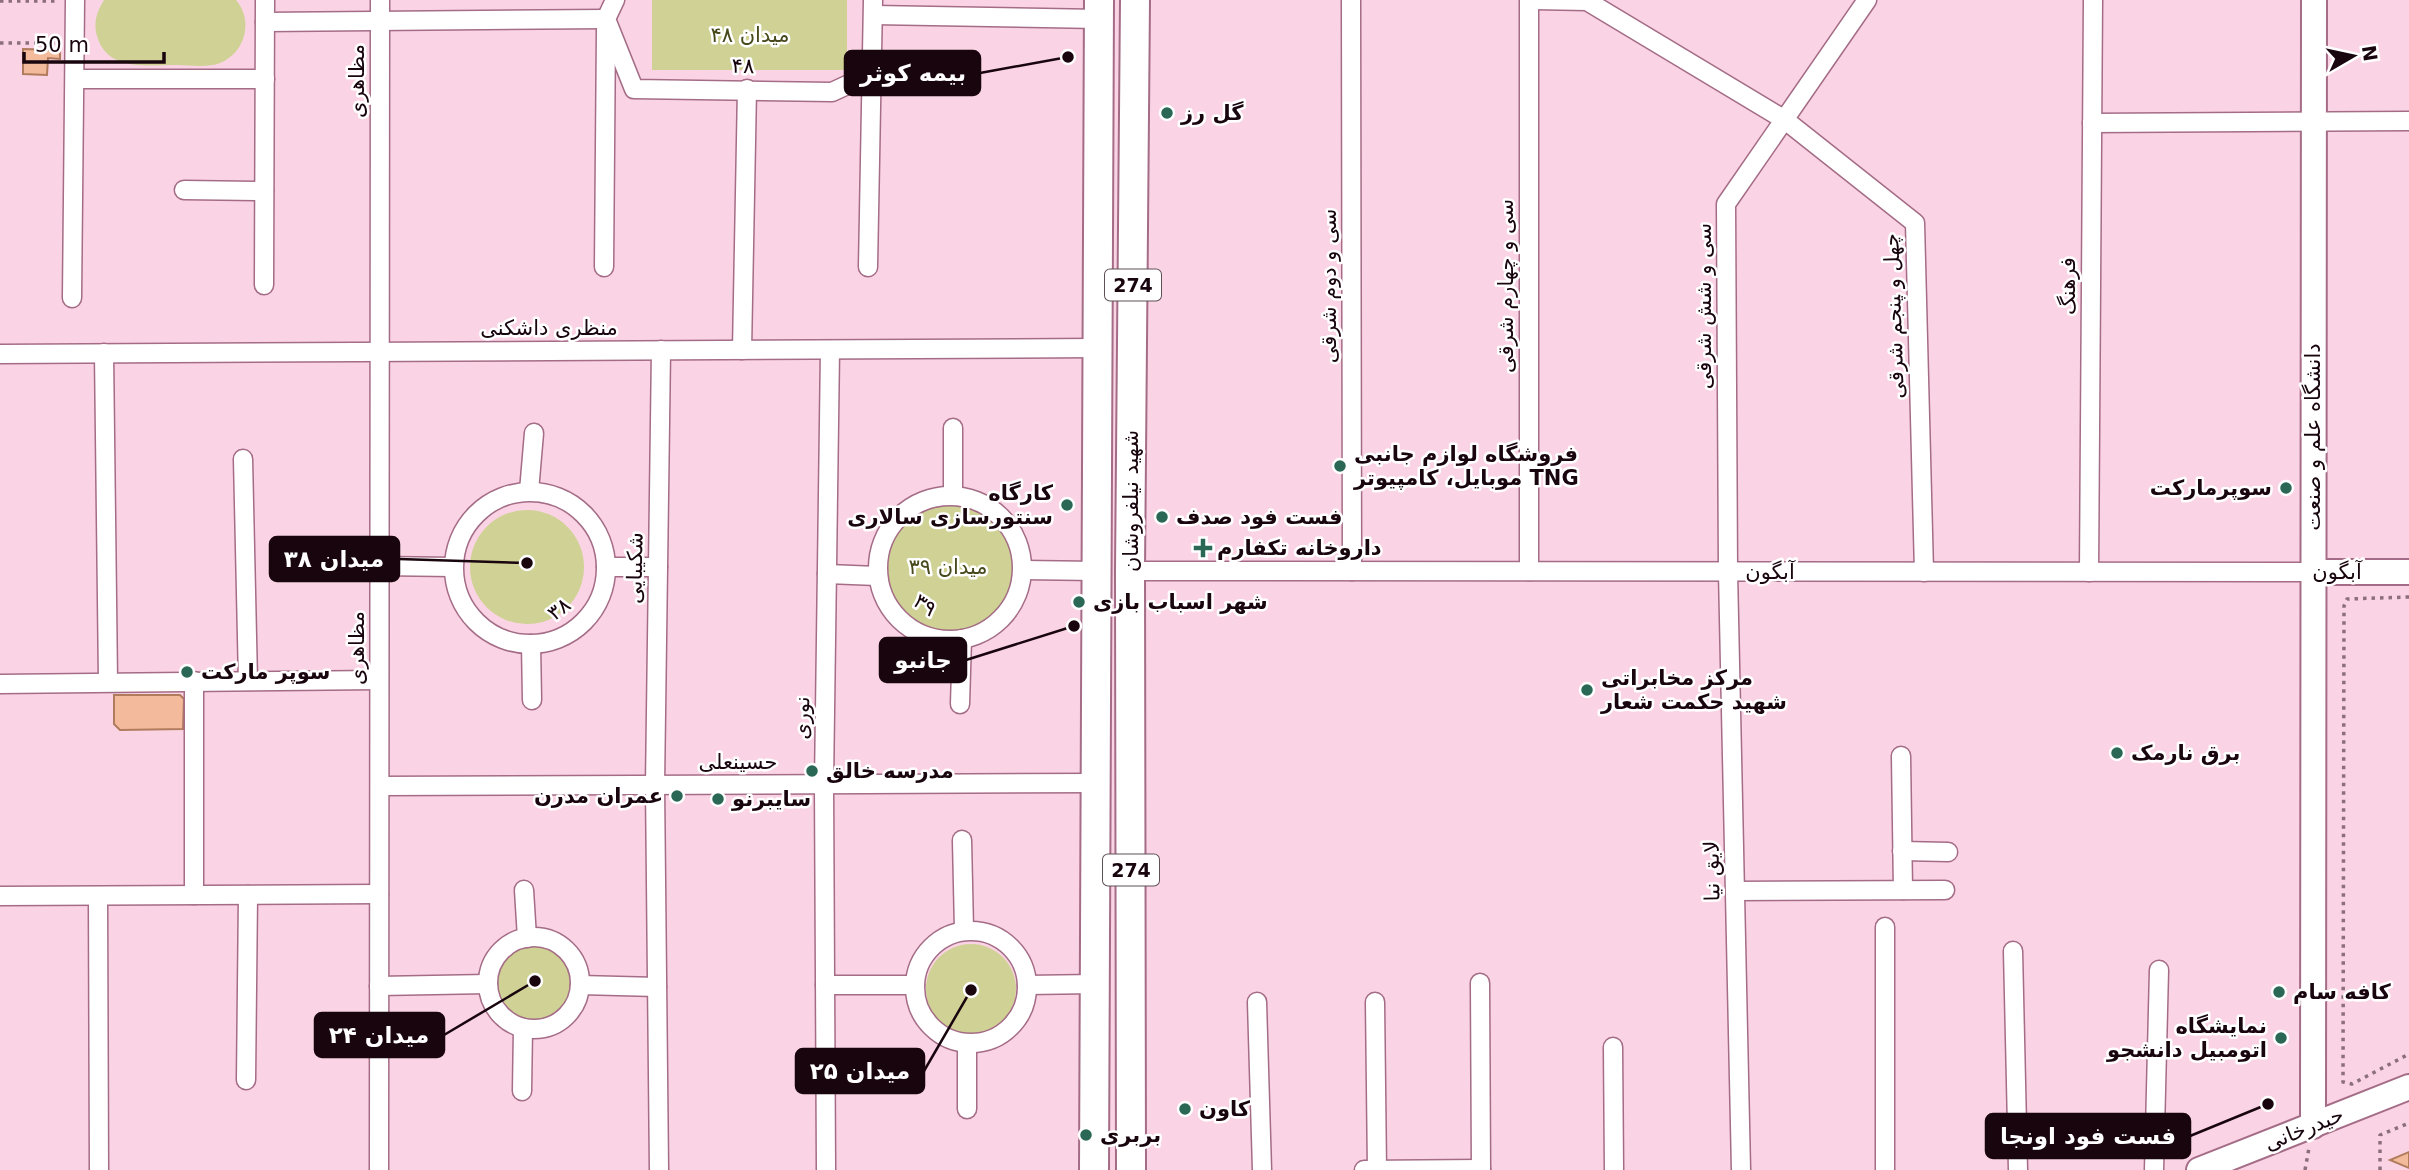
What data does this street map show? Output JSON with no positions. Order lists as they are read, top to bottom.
{
  "streets": {
    "main road": [
      "274",
      "دانشگاه علم و صنعت",
      "شهید نیلفروشان",
      "آبگون",
      "حیدرخانی"
    ],
    "street": [
      "۴۸",
      "مظاهری",
      "سی و دوم شرقی",
      "سی و چهارم شرقی",
      "فرهنگ",
      "سی و شش شرقی",
      "چهل و ‍پنجم شرقی",
      "منظری داشکنی",
      "شکیبایی",
      "۳۹",
      "۳۸",
      "نوری",
      "حسینعلی",
      "لایق نیا"
    ]
  },
  "crossings": [
    ["مظاهری", "منظری داشکنی"],
    ["مظاهری", "حسینعلی"],
    ["274", "شهید نیلفروشان"],
    ["274", "حسینعلی"],
    ["سی و دوم شرقی", "آبگون"],
    ["سی و چهارم شرقی", "آبگون"],
    ["فرهنگ", "آبگون"],
    ["سی و شش شرقی", "چهل و ‍پنجم شرقی"],
    ["سی و شش شرقی", "آبگون"],
    ["سی و شش شرقی", "لایق نیا"],
    ["چهل و ‍پنجم شرقی", "آبگون"],
    ["منظری داشکنی", "شهید نیلفروشان"],
    ["منظری داشکنی", "شکیبایی"],
    ["منظری داشکنی", "نوری"],
    ["دانشگاه علم و صنعت", "آبگون"],
    ["دانشگاه علم و صنعت", "حیدرخانی"],
    ["شهید نیلفروشان", "آبگون"],
    ["شکیبایی", "حسینعلی"],
    ["آبگون", "لایق نیا"],
    ["نوری", "حسینعلی"]
  ],
  "parks": ["میدان ۴۸", "میدان ۳۹"],
  "places": {
    "other": [
      "بیمه کوثر",
      "گل رز",
      "فروشگاه لوازم جانبی موبایل، کامپيوتر TNG",
      "سوپرمارکت",
      "کارگاه سنتورسازی سالاری",
      "فست فود صدف",
      "میدان ۳۸",
      "شهر اسباب بازی",
      "جانبو",
      "سوپر مارکت",
      "مرکز مخابراتی شهید حکمت شعار",
      "برق نارمک",
      "مدرسه خالق",
      "عمران مدرن",
      "سایبرنو",
      "میدان ۲۴",
      "میدان ۲۵",
      "کافه سام",
      "نمایشگاه اتومبیل دانشجو",
      "فست فود اونجا",
      "کاون",
      "بربری"
    ],
    "health": ["داروخانه تکفارم"]
  },
  "scale_bar": "50 m",
  "north": "right"
}
